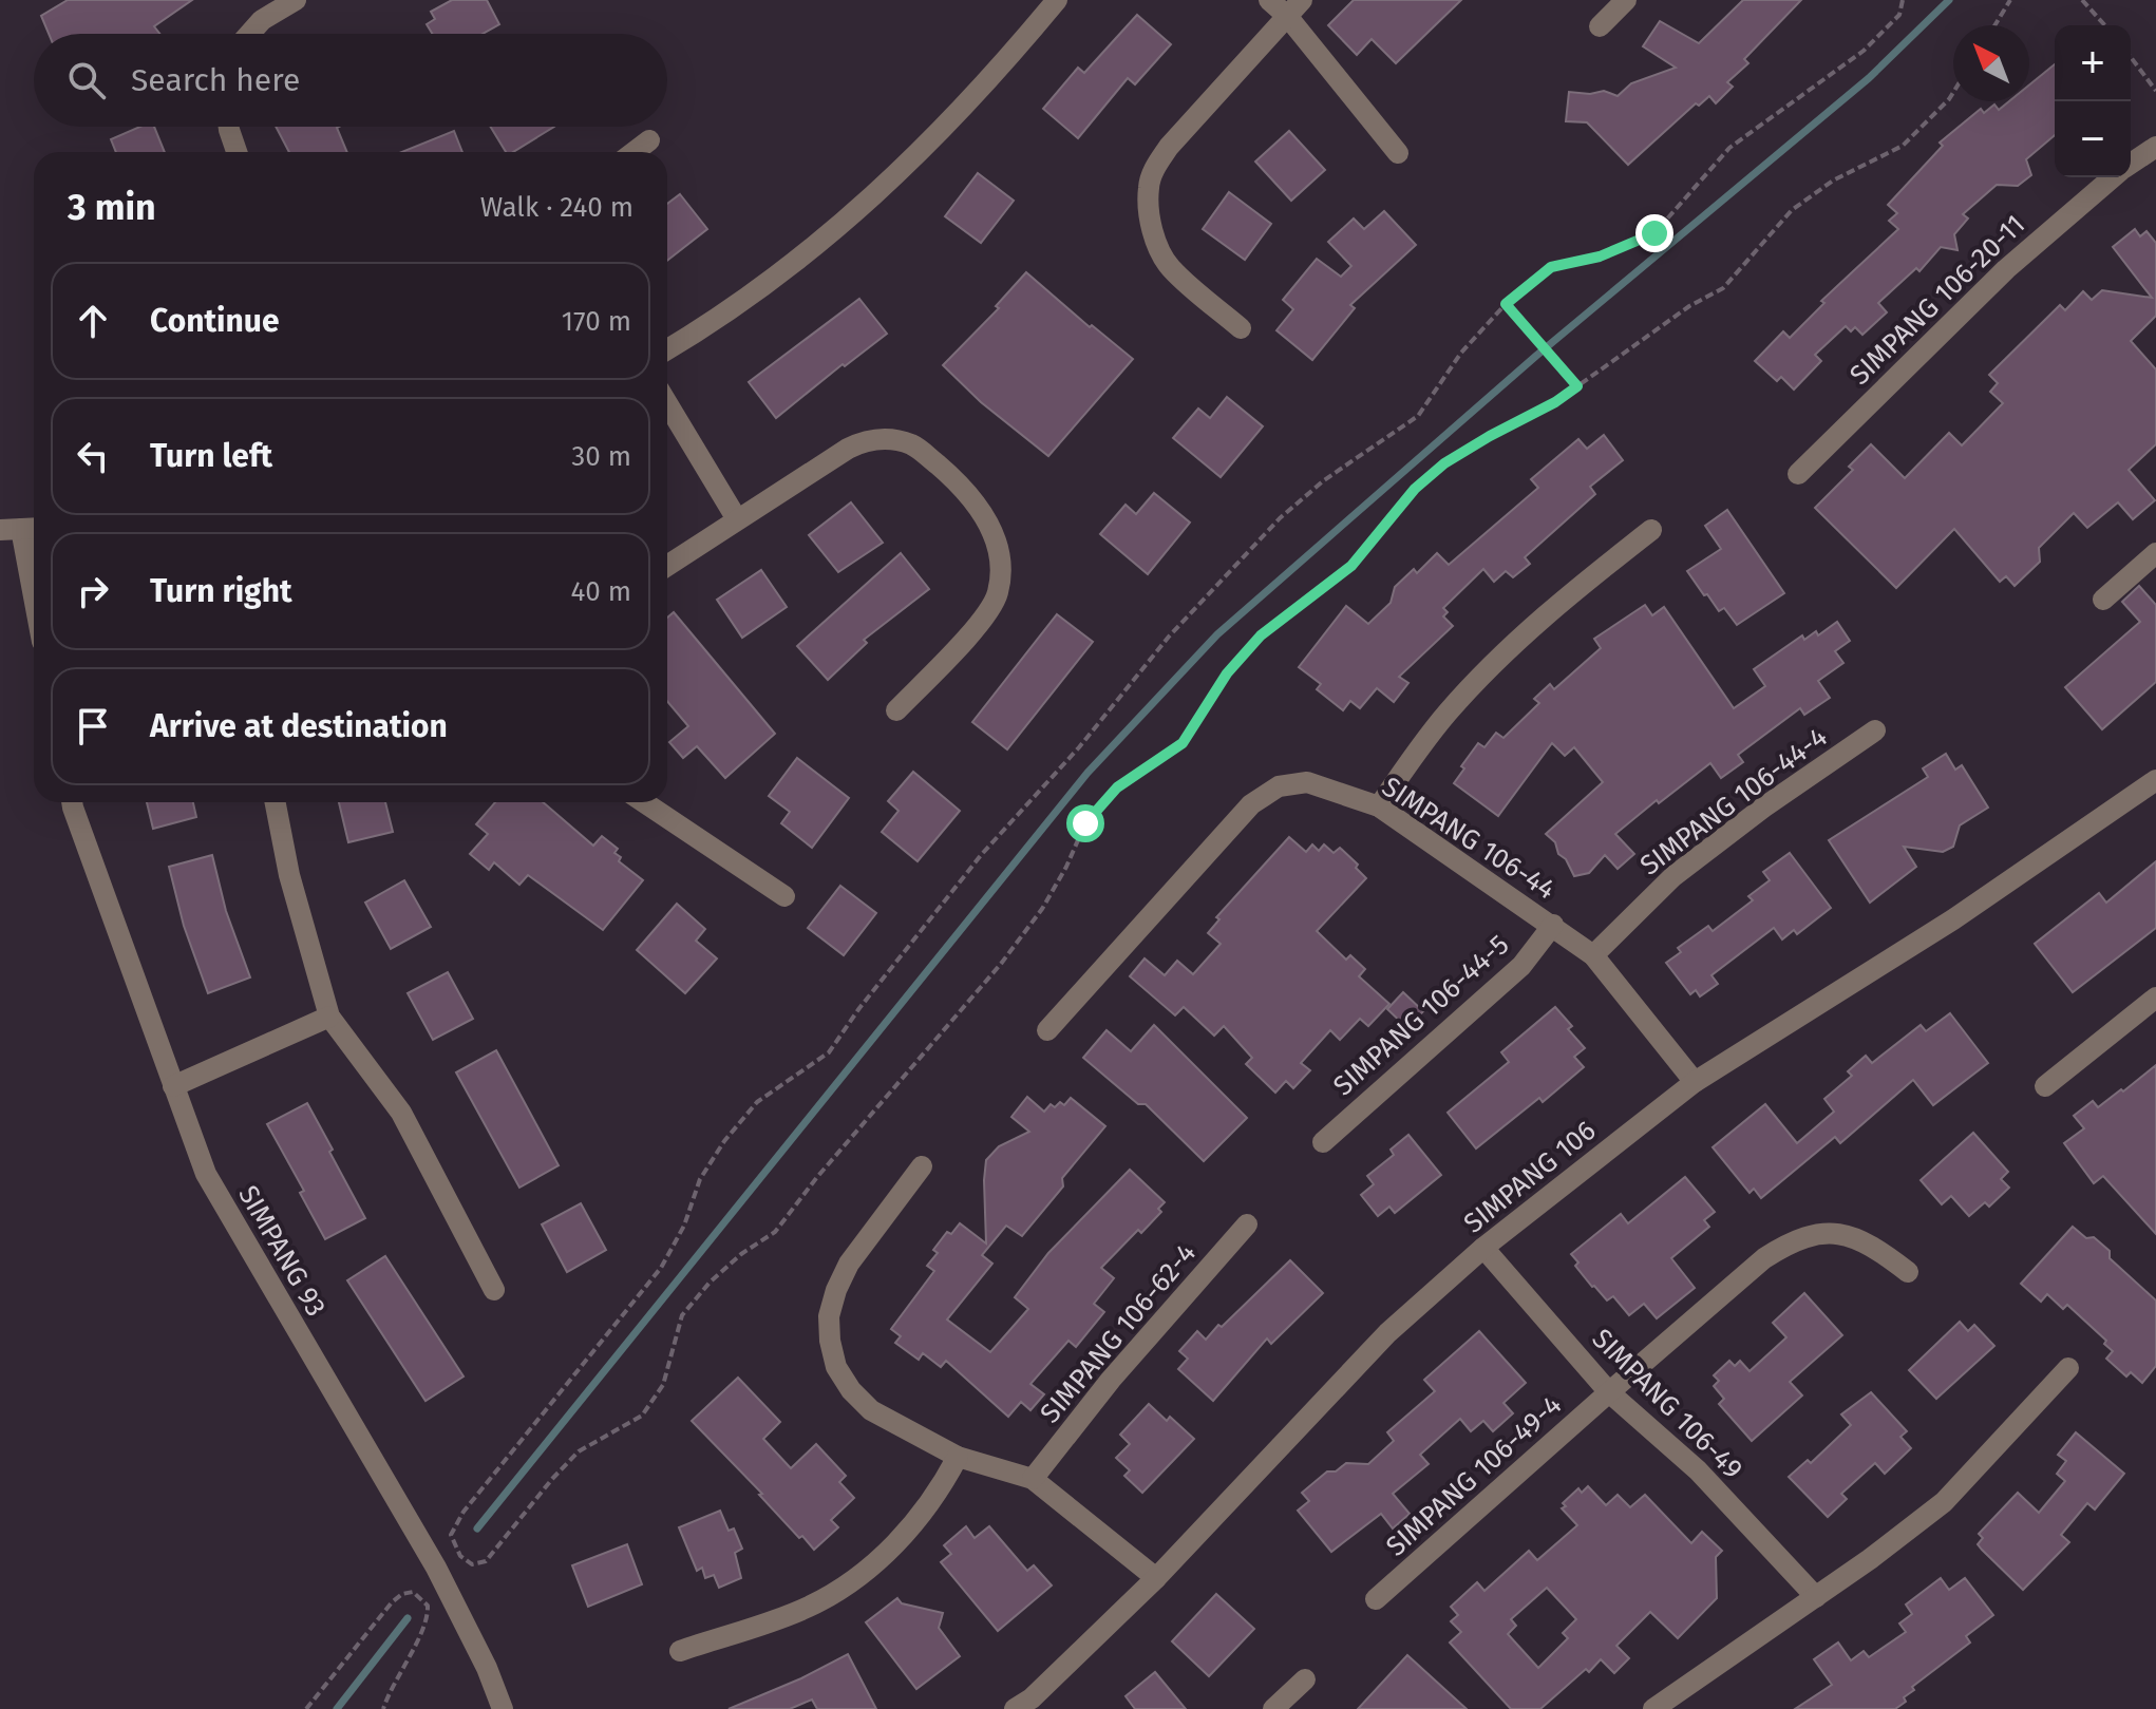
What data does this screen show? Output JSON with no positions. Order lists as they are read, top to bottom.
{
  "streets": {
    "street": [
      "SIMPANG 106-20-11",
      "SIMPANG 106-44-4",
      "SIMPANG 106-44",
      "SIMPANG 106-44-5",
      "SIMPANG 106",
      "SIMPANG 93",
      "SIMPANG 106-62-4",
      "SIMPANG 106-49",
      "SIMPANG 106-49-4"
    ]
  },
  "crossings": [
    ["SIMPANG 106-44-4", "SIMPANG 106-44"],
    ["SIMPANG 106-44", "SIMPANG 106-44-5"],
    ["SIMPANG 106-44", "SIMPANG 106"],
    ["SIMPANG 106", "SIMPANG 106-49"],
    ["SIMPANG 106-49", "SIMPANG 106-49-4"]
  ],
  "north": "top left",
  "page": {
    "map_buttons": ["+", "−"],
    "search": "Search here",
    "heading": ["3 min", "Walk · 240 m"],
    "list": [
      ["Continue", "170 m"],
      ["Turn left", "30 m"],
      ["Turn right", "40 m"],
      "Arrive at destination"
    ]
  }
}
